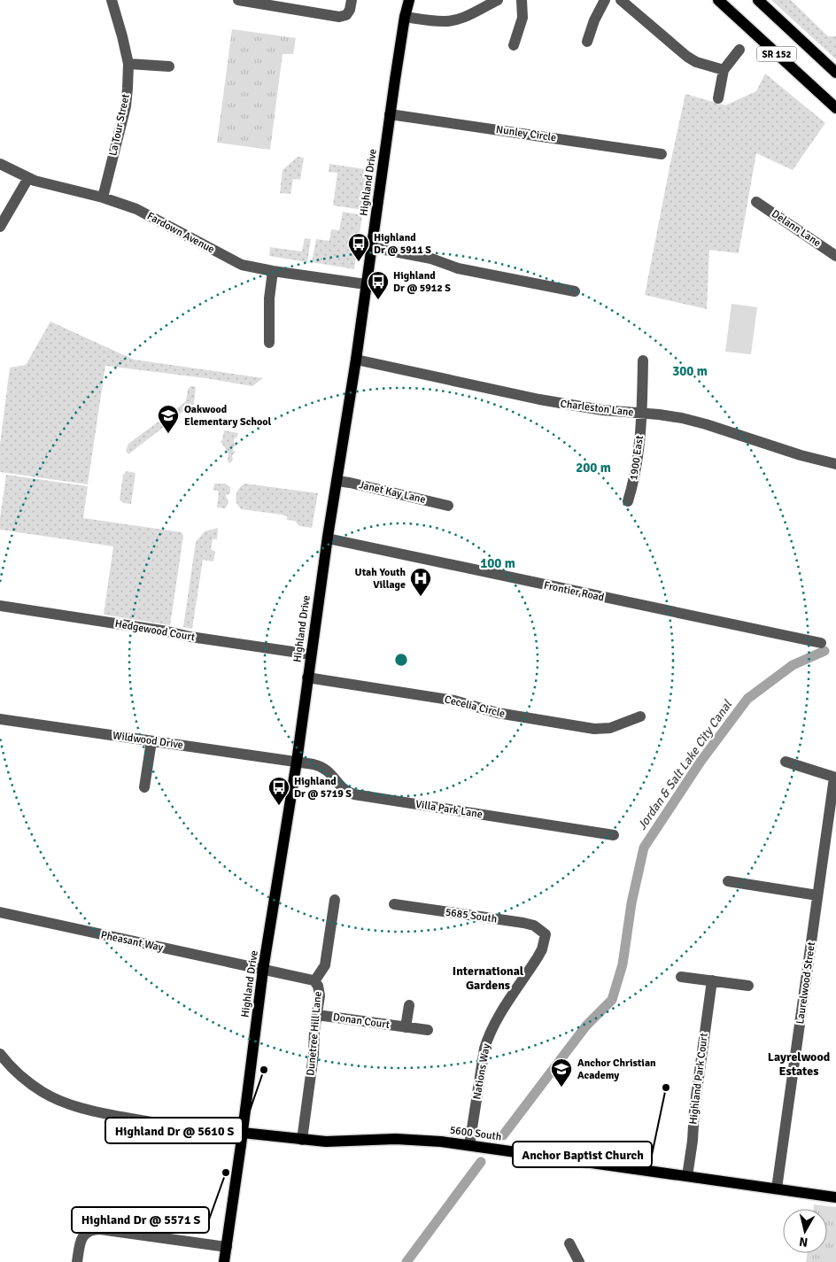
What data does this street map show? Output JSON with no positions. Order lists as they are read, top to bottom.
{
  "streets": {
    "main road": ["SR 152", "Highland Drive", "5600 South"],
    "street": [
      "La Tour Street",
      "Nunley Circle",
      "Delann Lane",
      "Fardown Avenue",
      "Charleston Lane",
      "1900 East",
      "Janet Kay Lane",
      "Frontier Road",
      "Hedgewood Court",
      "Cecelia Circle",
      "Wildwood Drive",
      "Villa Park Lane",
      "5685 South",
      "Pheasant Way",
      "Laurelwood Street",
      "Donan Court",
      "Dunetree Hill Lane",
      "Nations Way",
      "Highland Park Court"
    ]
  },
  "crossings": [
    ["La Tour Street", "Fardown Avenue"],
    ["Nunley Circle", "Highland Drive"],
    ["Highland Drive", "Fardown Avenue"],
    ["Highland Drive", "Charleston Lane"],
    ["Highland Drive", "Janet Kay Lane"],
    ["Highland Drive", "Frontier Road"],
    ["Highland Drive", "Hedgewood Court"],
    ["Highland Drive", "Cecelia Circle"],
    ["Highland Drive", "Wildwood Drive"],
    ["Highland Drive", "Villa Park Lane"],
    ["Highland Drive", "Pheasant Way"],
    ["Highland Drive", "Dunetree Hill Lane"],
    ["Highland Drive", "5600 South"],
    ["Charleston Lane", "1900 East"],
    ["Wildwood Drive", "Villa Park Lane"],
    ["5685 South", "Nations Way"],
    ["Pheasant Way", "Dunetree Hill Lane"],
    ["Laurelwood Street", "5600 South"],
    ["Donan Court", "Dunetree Hill Lane"],
    ["Dunetree Hill Lane", "5600 South"],
    ["Nations Way", "5600 South"],
    ["Highland Park Court", "5600 South"]
  ],
  "districts": ["International Gardens", "Layrelwood Estates"],
  "water": ["Jordan & Salt Lake City Canal"],
  "places": {
    "bus stop": ["Highland Dr @ 5911 S", "Highland Dr @ 5912 S", "Highland Dr @ 5719 S"],
    "school or university": ["Oakwood Elementary School", "Anchor Christian Academy"],
    "hospital": ["Utah Youth Village"],
    "other": ["Highland Dr @ 5610 S", "Anchor Baptist Church", "Highland Dr @ 5571 S"]
  },
  "north": "bottom",
  "rings": ["300 m", "200 m", "100 m"]
}
